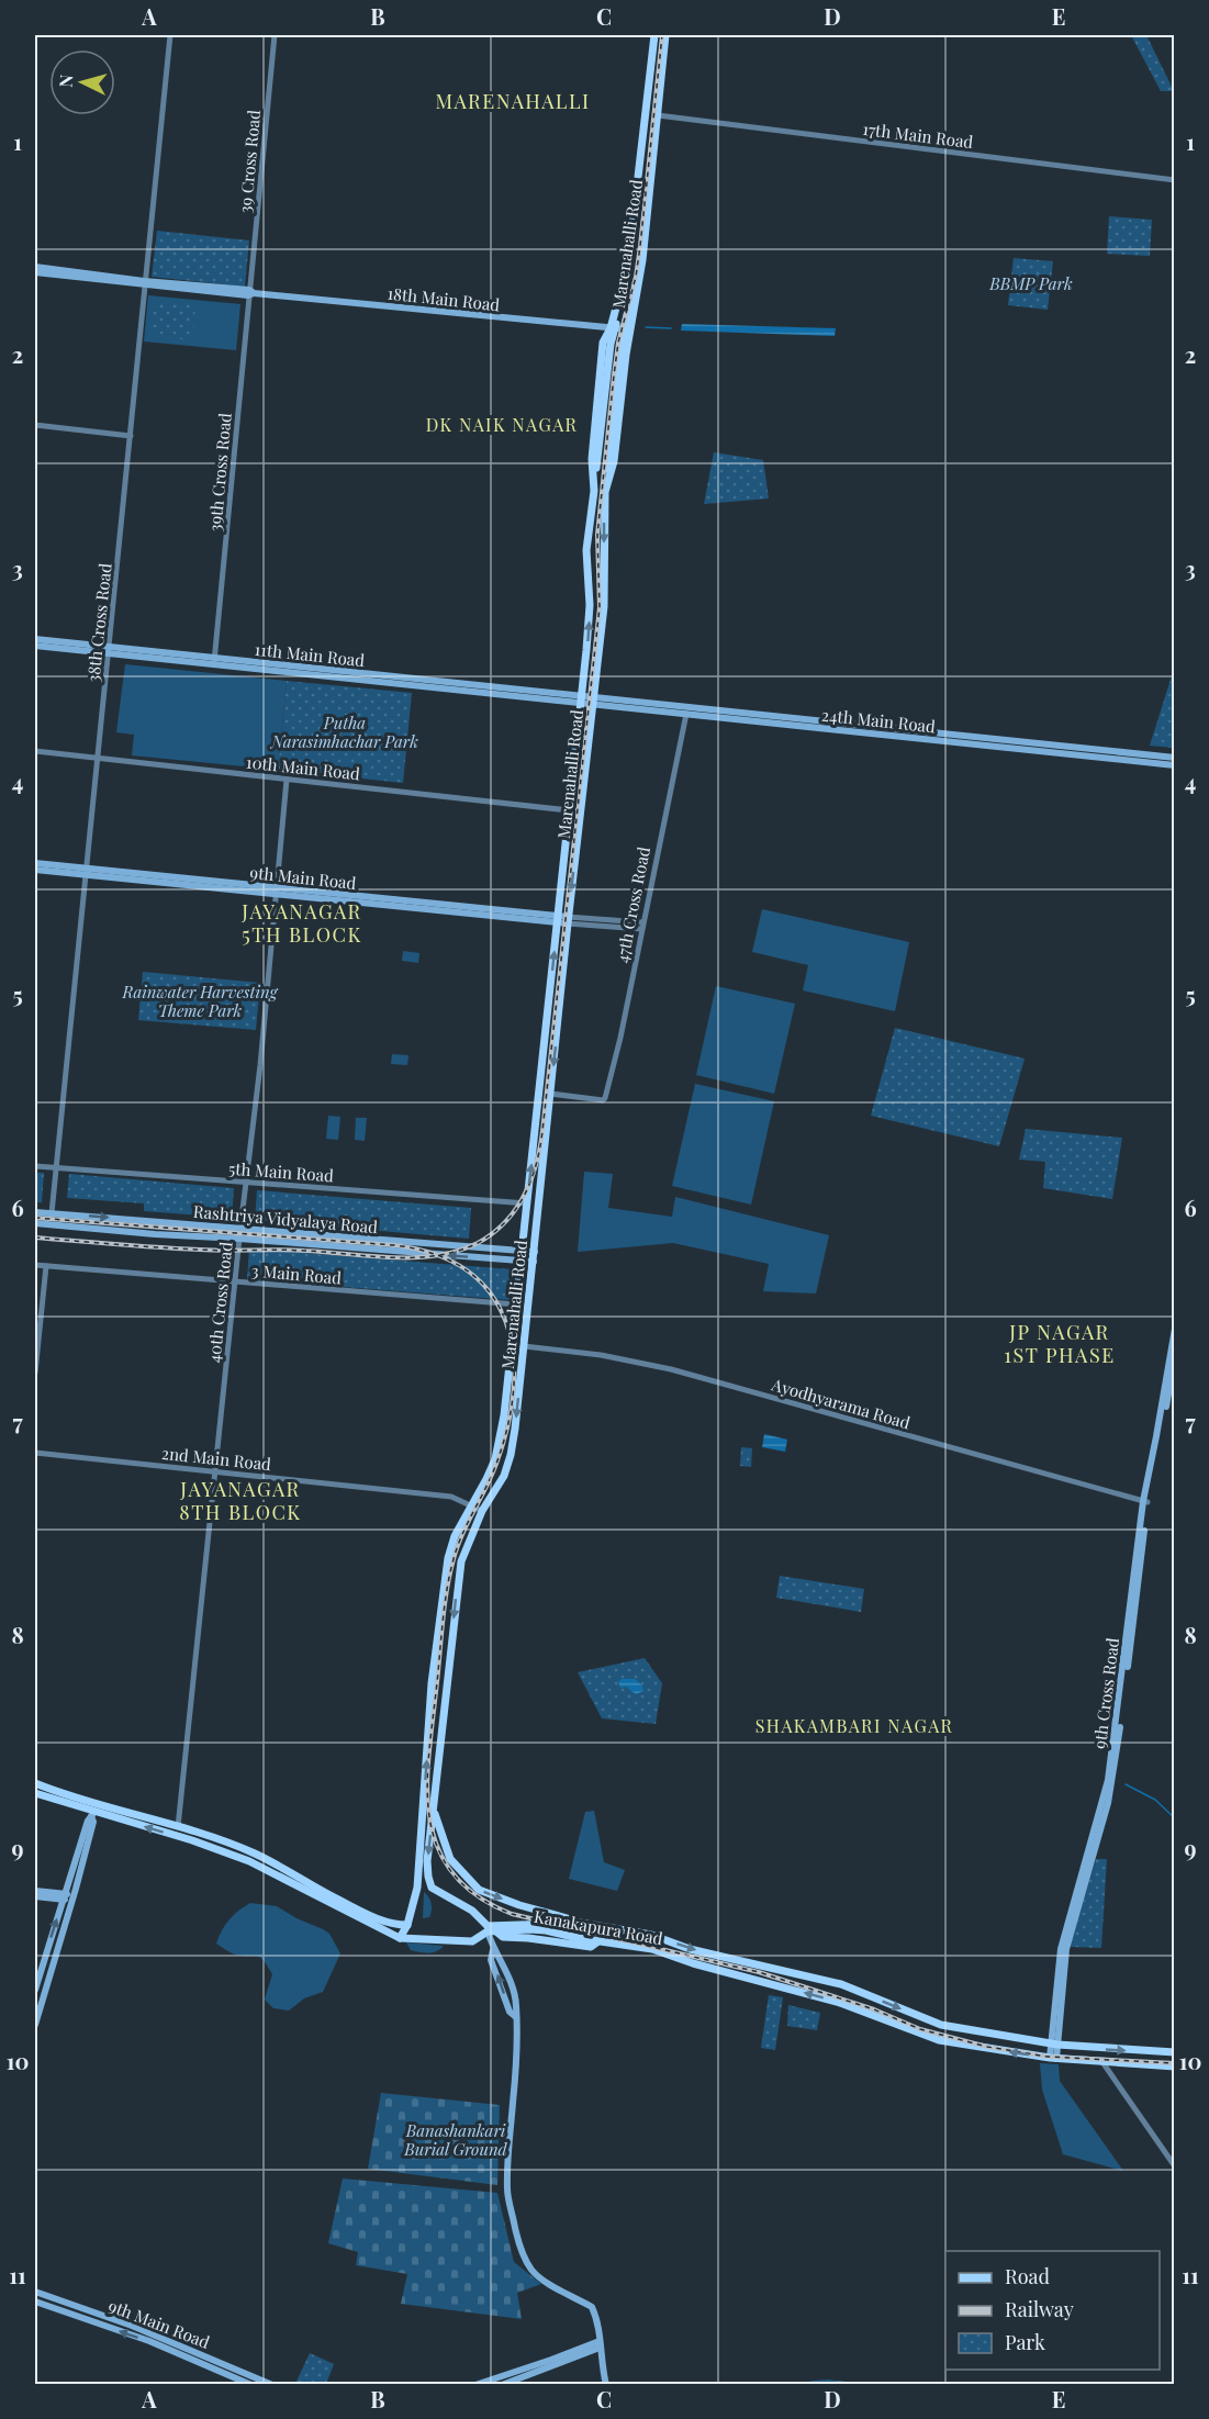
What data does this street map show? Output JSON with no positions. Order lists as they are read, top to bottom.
{
  "streets": {
    "main road": [
      "Marenahalli Road",
      "18th Main Road",
      "11th Main Road",
      "24th Main Road",
      "9th Main Road",
      "Rashtriya Vidyalaya Road",
      "9th Cross Road",
      "Kanakapura Road"
    ],
    "street": [
      "17th Main Road",
      "39 Cross Road",
      "39th Cross Road",
      "38th Cross Road",
      "10th Main Road",
      "47th Cross Road",
      "5th Main Road",
      "3 Main Road",
      "40th Cross Road",
      "Ayodhyarama Road",
      "2nd Main Road"
    ]
  },
  "crossings": [
    ["17th Main Road", "Marenahalli Road"],
    ["39 Cross Road", "18th Main Road"],
    ["39 Cross Road", "39th Cross Road"],
    ["Marenahalli Road", "18th Main Road"],
    ["Marenahalli Road", "11th Main Road"],
    ["Marenahalli Road", "24th Main Road"],
    ["Marenahalli Road", "10th Main Road"],
    ["Marenahalli Road", "9th Main Road"],
    ["Marenahalli Road", "47th Cross Road"],
    ["Marenahalli Road", "5th Main Road"],
    ["Marenahalli Road", "Rashtriya Vidyalaya Road"],
    ["Marenahalli Road", "3 Main Road"],
    ["Marenahalli Road", "Ayodhyarama Road"],
    ["Marenahalli Road", "2nd Main Road"],
    ["Marenahalli Road", "Kanakapura Road"],
    ["18th Main Road", "39th Cross Road"],
    ["18th Main Road", "38th Cross Road"],
    ["39th Cross Road", "11th Main Road"],
    ["38th Cross Road", "11th Main Road"],
    ["38th Cross Road", "10th Main Road"],
    ["38th Cross Road", "9th Main Road"],
    ["38th Cross Road", "5th Main Road"],
    ["38th Cross Road", "Rashtriya Vidyalaya Road"],
    ["11th Main Road", "24th Main Road"],
    ["24th Main Road", "47th Cross Road"],
    ["10th Main Road", "40th Cross Road"],
    ["9th Main Road", "40th Cross Road"],
    ["5th Main Road", "40th Cross Road"],
    ["Rashtriya Vidyalaya Road", "40th Cross Road"],
    ["3 Main Road", "40th Cross Road"],
    ["40th Cross Road", "2nd Main Road"],
    ["40th Cross Road", "Kanakapura Road"],
    ["Ayodhyarama Road", "9th Cross Road"],
    ["9th Cross Road", "Kanakapura Road"]
  ],
  "districts": [
    "MARENAHALLI",
    "DK NAIK NAGAR",
    "JAYANAGAR 5TH BLOCK",
    "JP NAGAR 1ST PHASE",
    "JAYANAGAR 8TH BLOCK",
    "SHAKAMBARI NAGAR"
  ],
  "parks": [
    "BBMP Park",
    "Putha Narasimhachar Park",
    "Rainwater Harvesting Theme Park",
    "Banashankari Burial Ground"
  ],
  "legend": ["Road", "Railway", "Park"],
  "north": "left",
  "grid": {
    "columns": [
      "A",
      "B",
      "C",
      "D",
      "E"
    ],
    "rows": [
      "1",
      "2",
      "3",
      "4",
      "5",
      "6",
      "7",
      "8",
      "9",
      "10",
      "11"
    ]
  }
}
